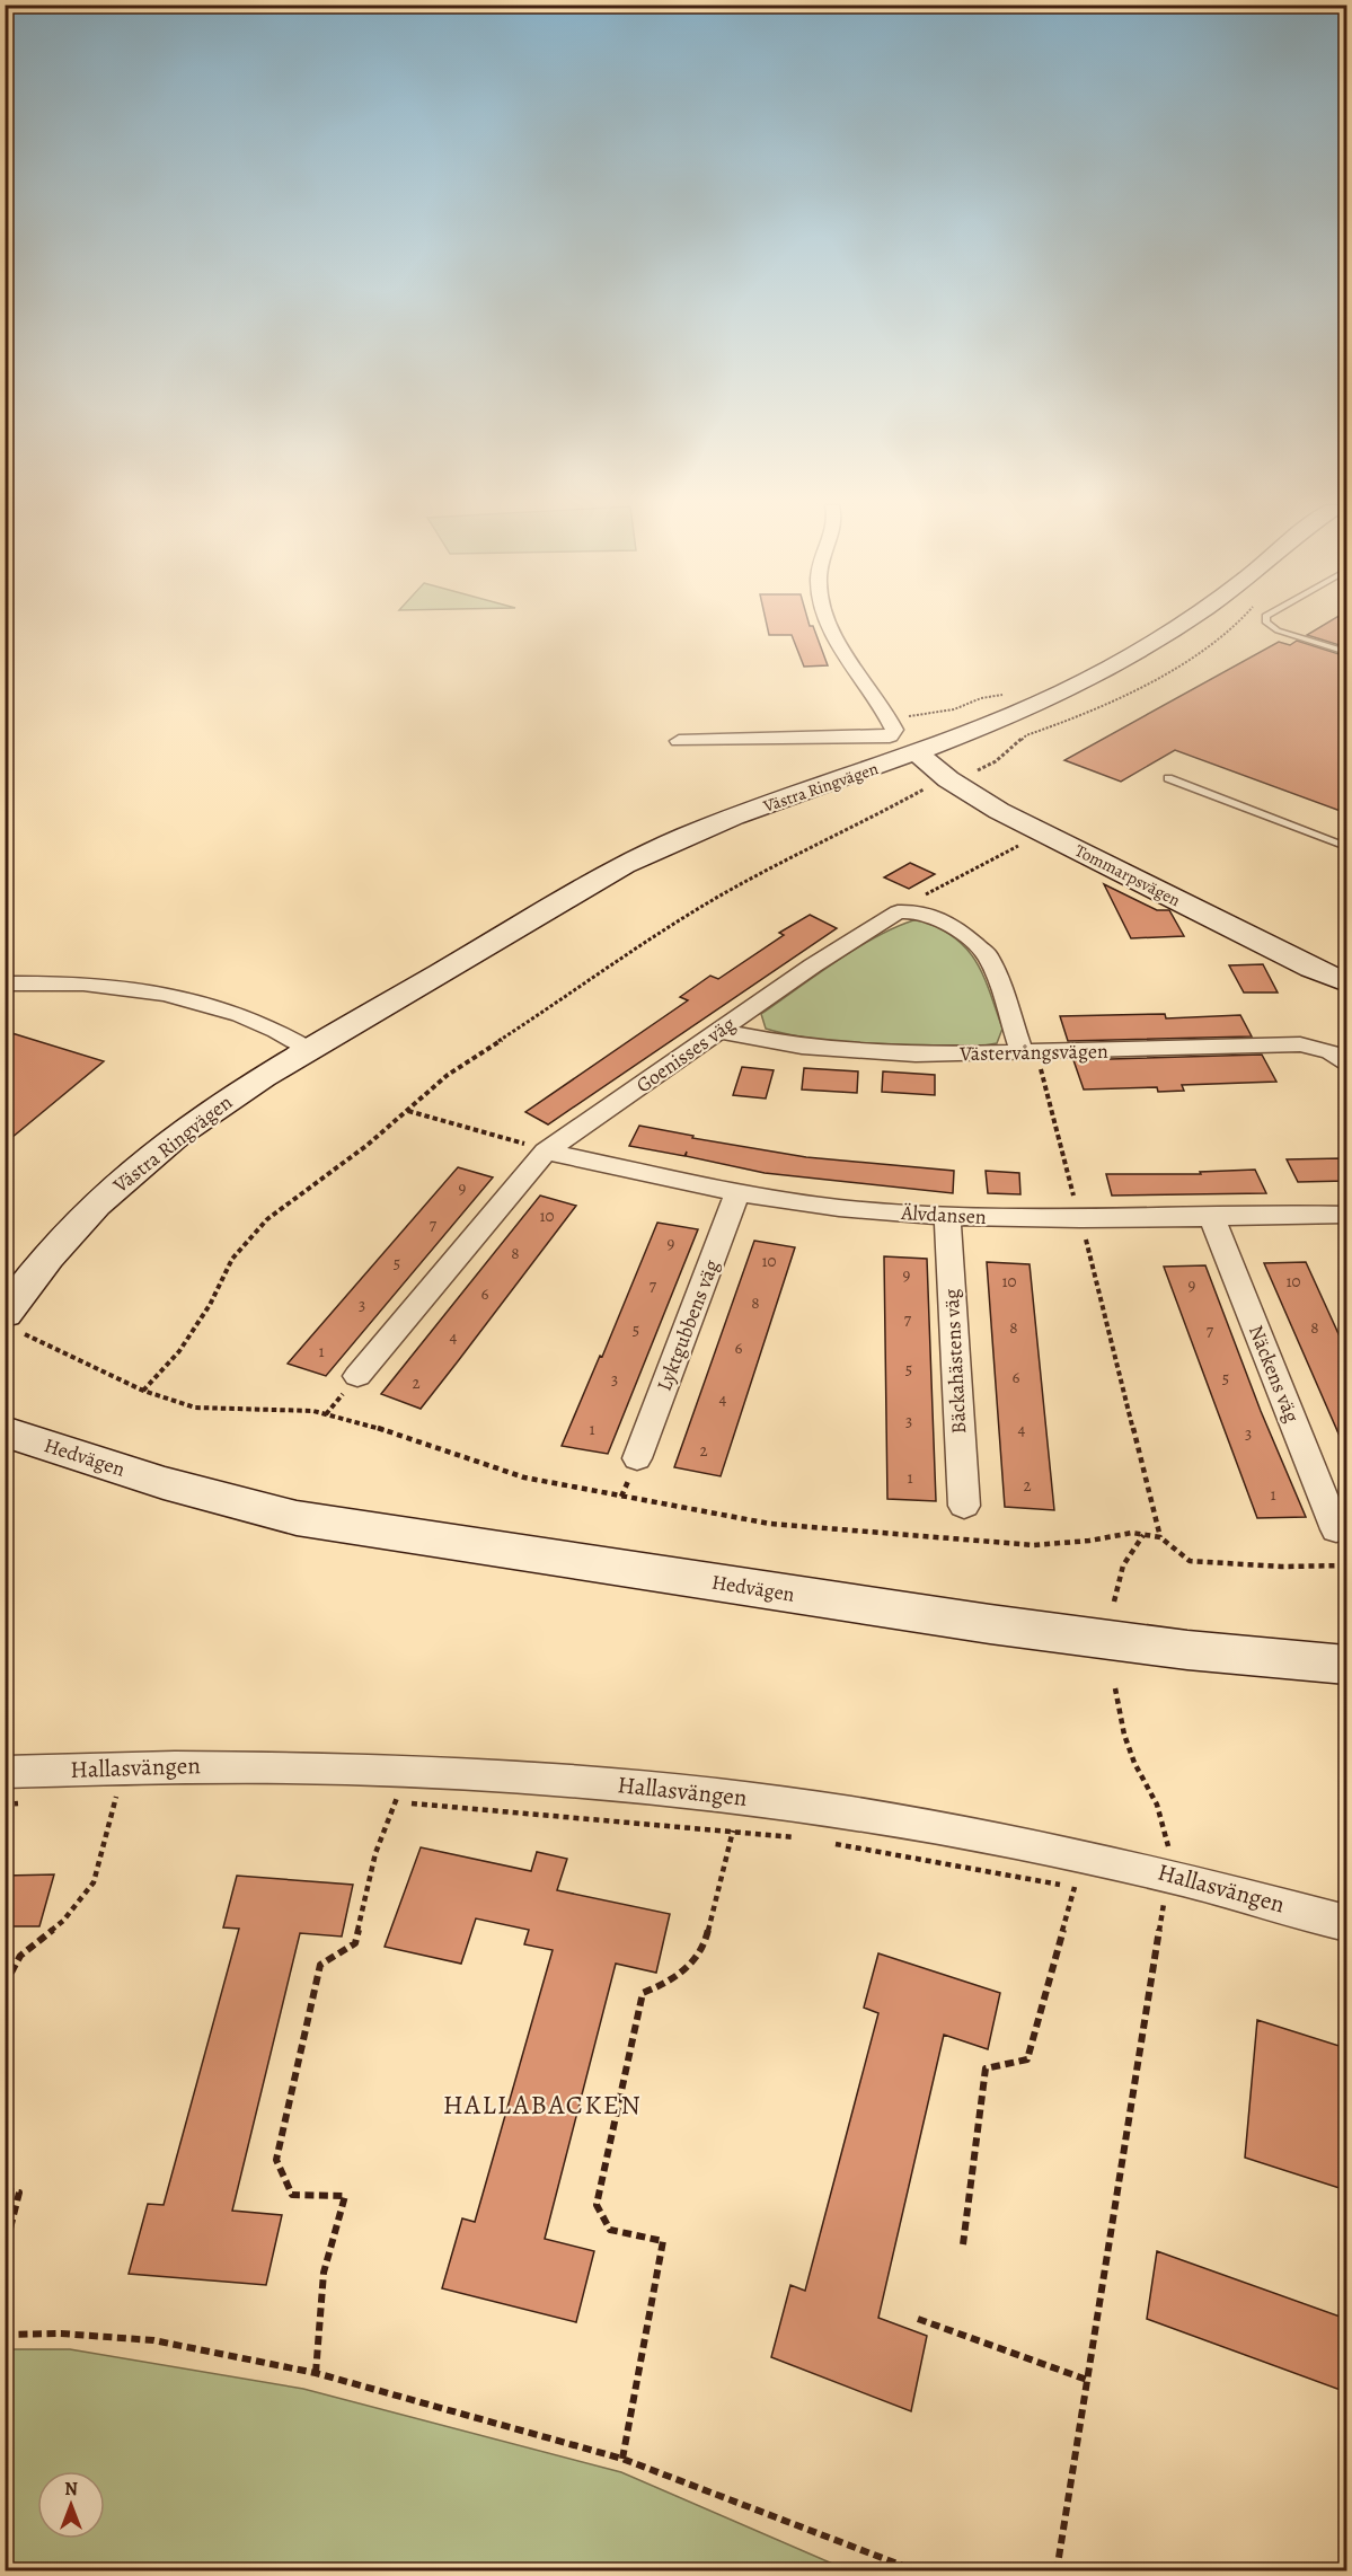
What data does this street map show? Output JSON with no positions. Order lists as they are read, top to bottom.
{
  "streets": {
    "main road": ["Västra Ringvägen", "Tommarpsvägen", "Hedvägen"],
    "street": [
      "Västervångsvägen",
      "Goenisses väg",
      "Älvdansen",
      "Lyktgubbens väg",
      "Bäckahästens väg",
      "Näckens väg",
      "Hallasvängen"
    ]
  },
  "crossings": [
    ["Västra Ringvägen", "Tommarpsvägen"],
    ["Västervångsvägen", "Goenisses väg"],
    ["Goenisses väg", "Älvdansen"],
    ["Älvdansen", "Lyktgubbens väg"],
    ["Älvdansen", "Bäckahästens väg"],
    ["Älvdansen", "Näckens väg"]
  ],
  "districts": ["HALLABACKEN"],
  "house_numbers": [
    "9",
    "10",
    "7",
    "9",
    "8",
    "10",
    "5",
    "9",
    "10",
    "10",
    "9",
    "7",
    "6",
    "8",
    "3",
    "7",
    "8",
    "8",
    "5",
    "7",
    "4",
    "6",
    "1",
    "5",
    "6",
    "5",
    "3",
    "2",
    "4",
    "3",
    "1",
    "4",
    "3",
    "2",
    "1",
    "2",
    "1"
  ],
  "north": "top"
}
